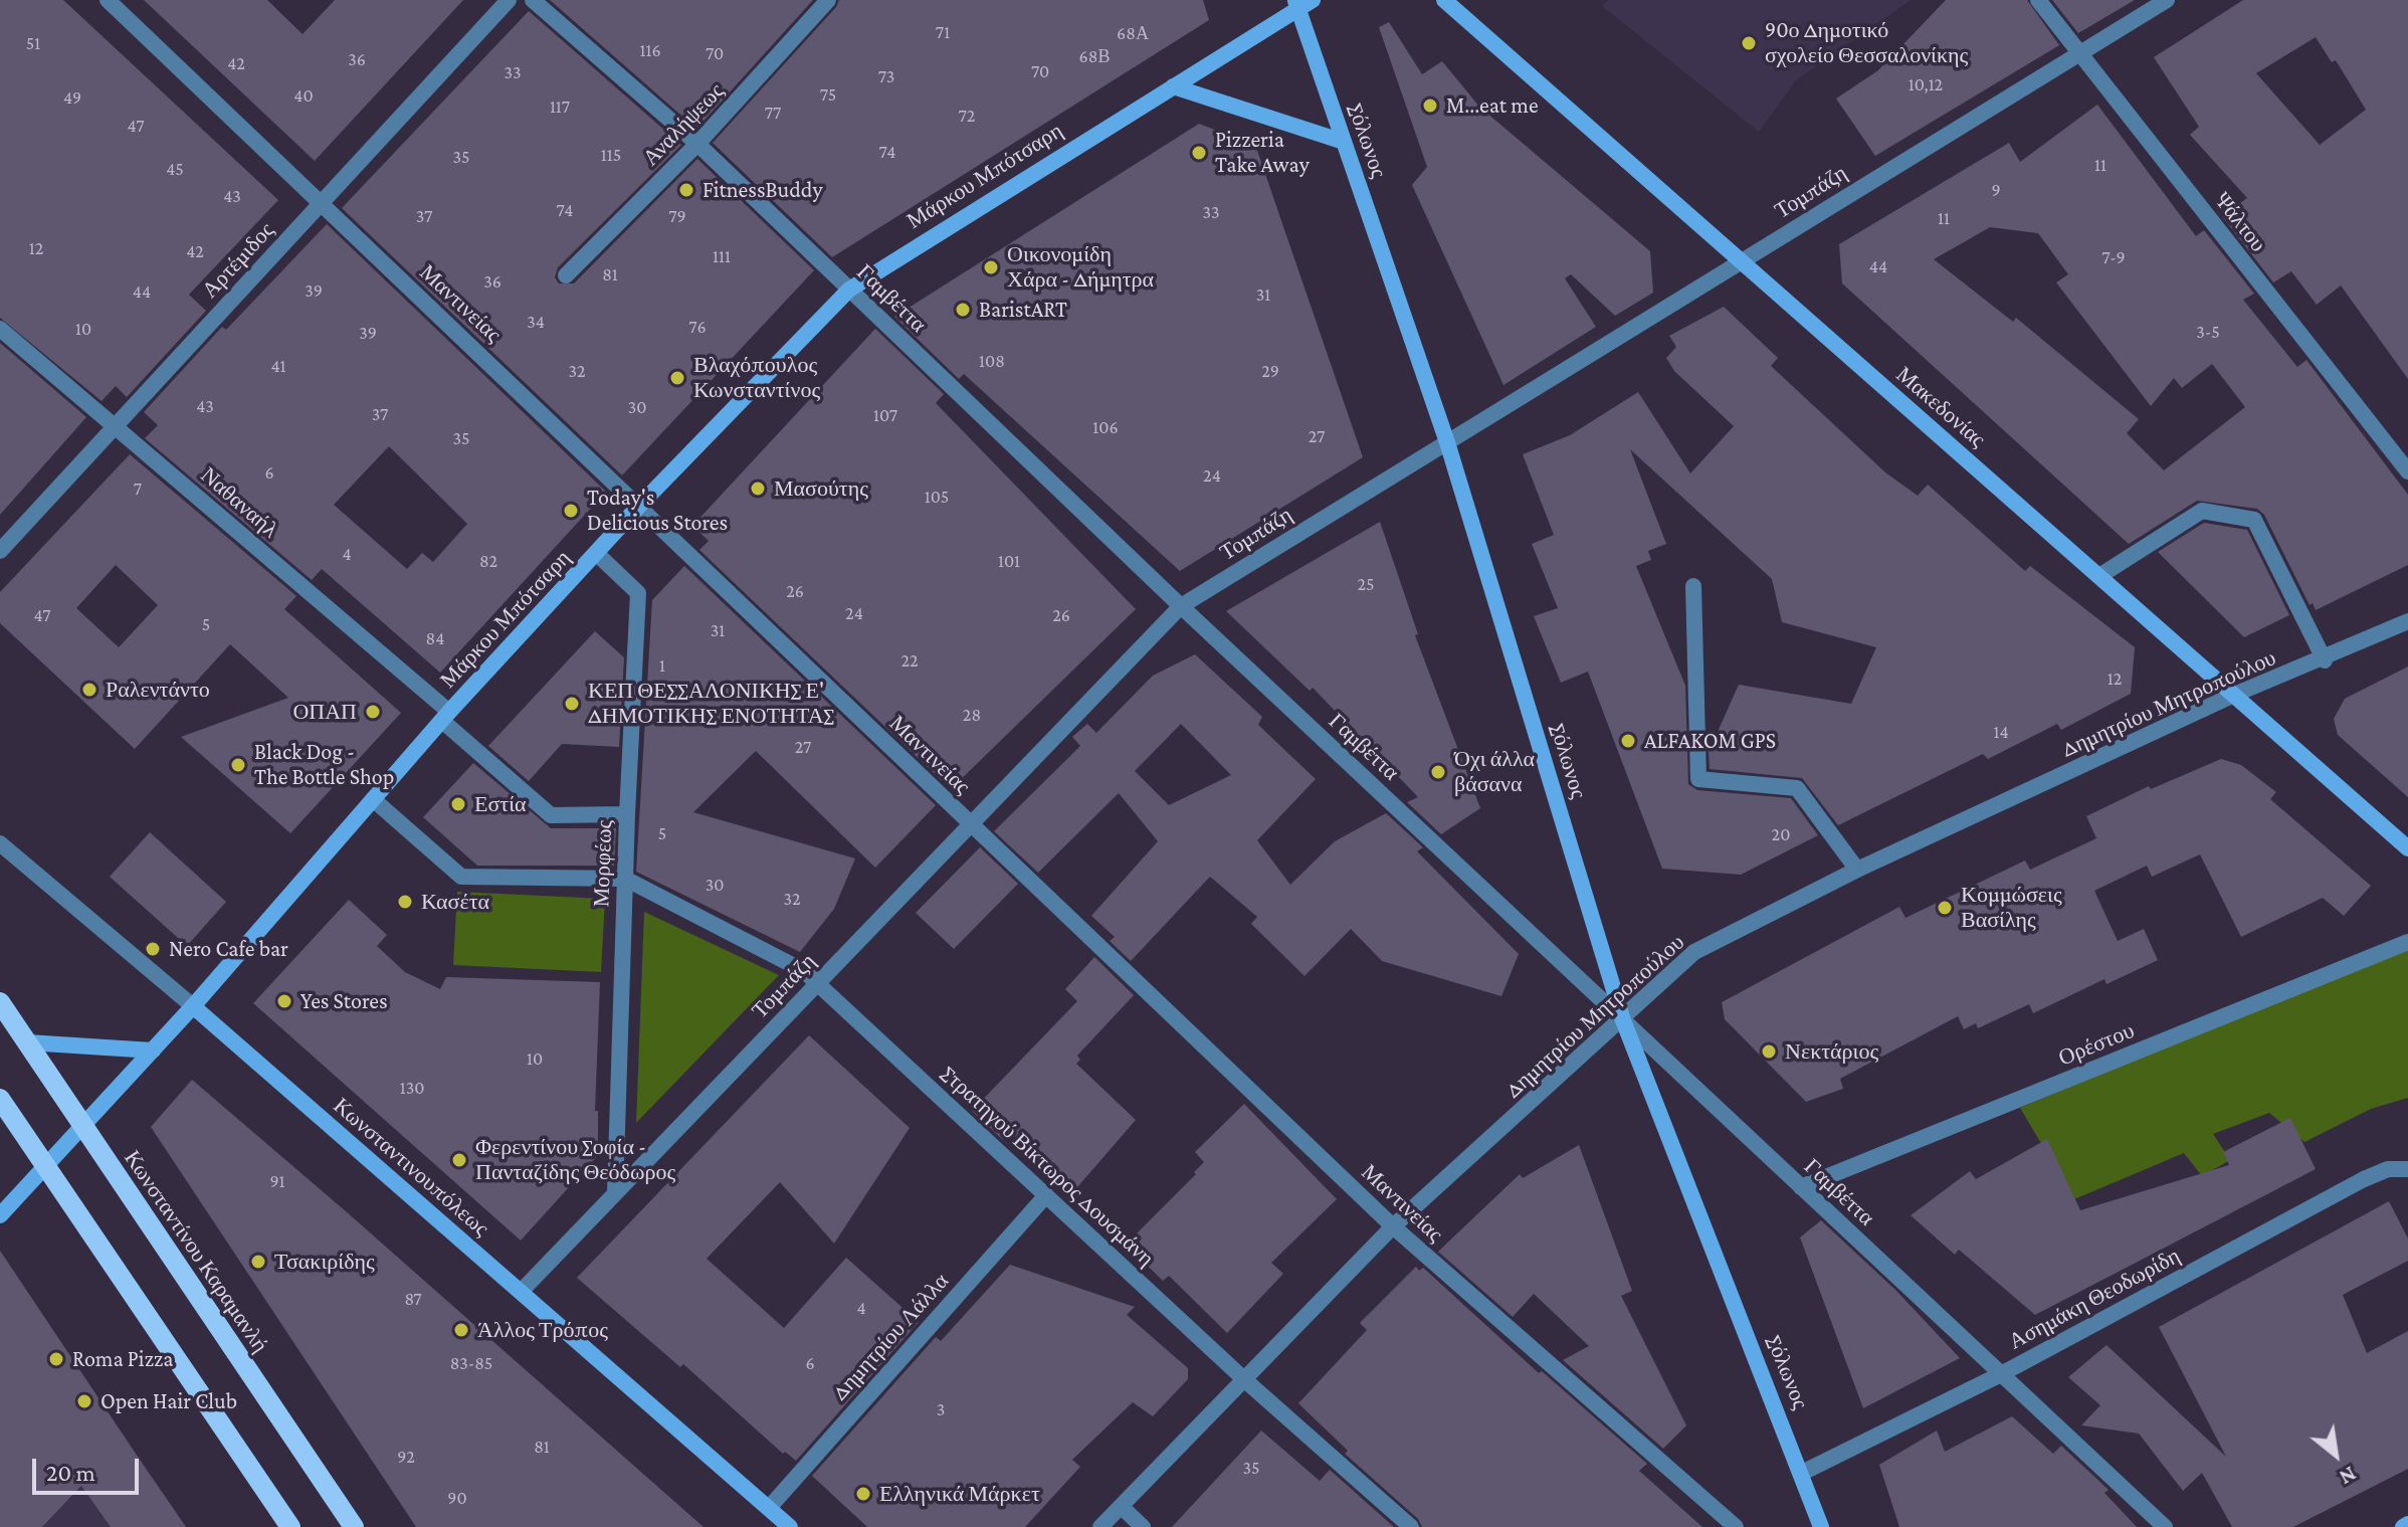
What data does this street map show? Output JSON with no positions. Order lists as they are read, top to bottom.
{
  "streets": {
    "main road": ["Κωνσταντίνου Καραμανλή"],
    "street": [
      "Αναλήψεως",
      "Σόλωνος",
      "Μάρκου Μπότσαρη",
      "Τομπάζη",
      "Ψάλτου",
      "Αρτέμιδος",
      "Γαμβέττα",
      "Μαντινείας",
      "Μακεδονίας",
      "Ναθαναήλ",
      "Δημητρίου Μητροπούλου",
      "Μορφέως",
      "Ορέστου",
      "Στρατηγού Βίκτωρος Δουσμάνη",
      "Κωνσταντινουπόλεως",
      "Ασημάκη Θεοδωρίδη",
      "Δημητρίου Λάλλα"
    ]
  },
  "crossings": [
    ["Αναλήψεως", "Γαμβέττα"],
    ["Σόλωνος", "Μάρκου Μπότσαρη"],
    ["Σόλωνος", "Τομπάζη"],
    ["Σόλωνος", "Γαμβέττα"],
    ["Σόλωνος", "Δημητρίου Μητροπούλου"],
    ["Σόλωνος", "Ασημάκη Θεοδωρίδη"],
    ["Μάρκου Μπότσαρη", "Γαμβέττα"],
    ["Μάρκου Μπότσαρη", "Μαντινείας"],
    ["Μάρκου Μπότσαρη", "Ναθαναήλ"],
    ["Μάρκου Μπότσαρη", "Μορφέως"],
    ["Μάρκου Μπότσαρη", "Κωνσταντινουπόλεως"],
    ["Μάρκου Μπότσαρη", "Κωνσταντίνου Καραμανλή"],
    ["Τομπάζη", "Ψάλτου"],
    ["Τομπάζη", "Γαμβέττα"],
    ["Τομπάζη", "Μαντινείας"],
    ["Τομπάζη", "Μακεδονίας"],
    ["Τομπάζη", "Μορφέως"],
    ["Τομπάζη", "Στρατηγού Βίκτωρος Δουσμάνη"],
    ["Τομπάζη", "Κωνσταντινουπόλεως"],
    ["Αρτέμιδος", "Μαντινείας"],
    ["Αρτέμιδος", "Ναθαναήλ"],
    ["Γαμβέττα", "Δημητρίου Μητροπούλου"],
    ["Γαμβέττα", "Ορέστου"],
    ["Γαμβέττα", "Ασημάκη Θεοδωρίδη"],
    ["Μαντινείας", "Δημητρίου Μητροπούλου"],
    ["Μακεδονίας", "Δημητρίου Μητροπούλου"],
    ["Ναθαναήλ", "Μορφέως"],
    ["Δημητρίου Μητροπούλου", "Στρατηγού Βίκτωρος Δουσμάνη"],
    ["Μορφέως", "Στρατηγού Βίκτωρος Δουσμάνη"],
    ["Στρατηγού Βίκτωρος Δουσμάνη", "Δημητρίου Λάλλα"],
    ["Κωνσταντινουπόλεως", "Δημητρίου Λάλλα"]
  ],
  "places": [
    "90ο Δημοτικό σχολείο Θεσσαλονίκης",
    "M...eat me",
    "Pizzeria Take Away",
    "FitnessBuddy",
    "Οικονομίδη Χάρα - Δήμητρα",
    "BaristART",
    "Βλαχόπουλος Κωνσταντίνος",
    "Μασούτης",
    "Today's Delicious Stores",
    "Ραλεντάντο",
    "ΚΕΠ ΘΕΣΣΑΛΟΝΙΚΗΣ Ε' ΔΗΜΟΤΙΚΗΣ ΕΝΟΤΗΤΑΣ",
    "ΟΠΑΠ",
    "ALFAKOM GPS",
    "Black Dog - The Bottle Shop",
    "Όχι άλλα βάσανα",
    "Εστία",
    "Κασέτα",
    "Κομμώσεις Βασίλης",
    "Nero Cafe bar",
    "Yes Stores",
    "Νεκτάριος",
    "Φερεντίνου Σοφία - Πανταζίδης Θεόδωρος",
    "Τσακιρίδης",
    "Άλλος Τρόπος",
    "Roma Pizza",
    "Open Hair Club",
    "Ελληνικά Μάρκετ"
  ],
  "house_numbers": [
    "71",
    "68Α",
    "51",
    "116",
    "70",
    "68Β",
    "36",
    "42",
    "70",
    "33",
    "73",
    "10,12",
    "75",
    "40",
    "49",
    "117",
    "77",
    "72",
    "47",
    "74",
    "115",
    "35",
    "11",
    "45",
    "9",
    "43",
    "74",
    "33",
    "37",
    "79",
    "11",
    "12",
    "42",
    "111",
    "7-9",
    "44",
    "81",
    "36",
    "39",
    "44",
    "31",
    "34",
    "76",
    "10",
    "3-5",
    "39",
    "108",
    "41",
    "32",
    "29",
    "43",
    "30",
    "37",
    "107",
    "106",
    "27",
    "35",
    "6",
    "24",
    "7",
    "105",
    "4",
    "82",
    "101",
    "25",
    "26",
    "24",
    "47",
    "26",
    "5",
    "31",
    "84",
    "22",
    "1",
    "12",
    "28",
    "14",
    "27",
    "5",
    "20",
    "30",
    "32",
    "10",
    "130",
    "91",
    "87",
    "4",
    "83-85",
    "6",
    "3",
    "81",
    "92",
    "35",
    "90"
  ],
  "scale_bar": "20 m",
  "north": "bottom right"
}
